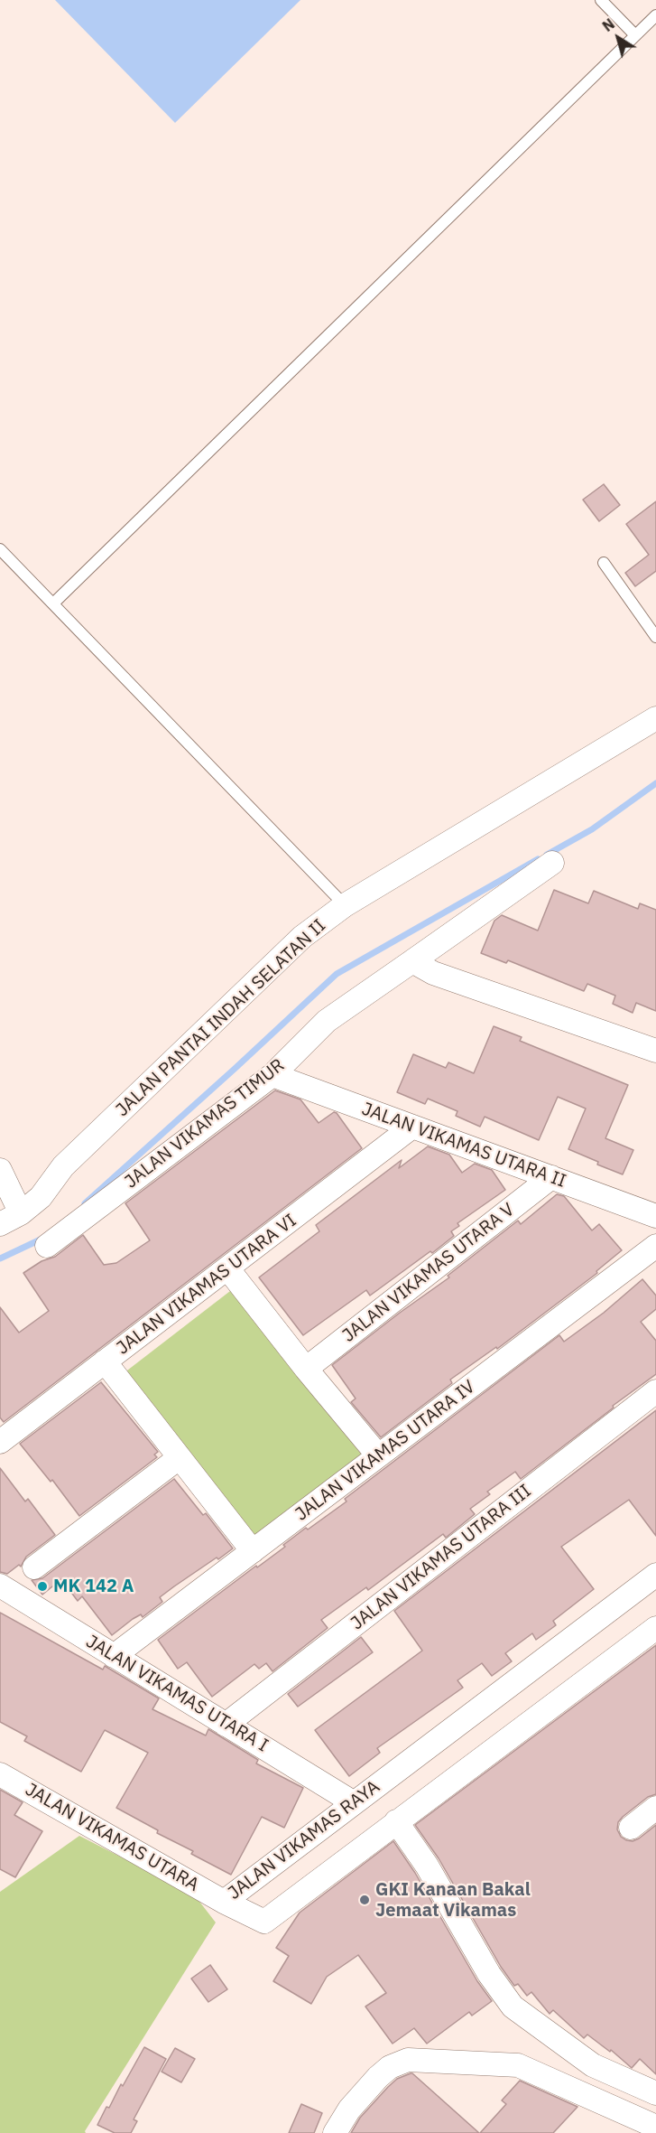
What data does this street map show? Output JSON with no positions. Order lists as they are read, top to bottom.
{
  "streets": {
    "street": [
      "JALAN PANTAI INDAH SELATAN II",
      "JALAN VIKAMAS TIMUR",
      "JALAN VIKAMAS UTARA II",
      "JALAN VIKAMAS UTARA V",
      "JALAN VIKAMAS UTARA VI",
      "JALAN VIKAMAS UTARA IV",
      "JALAN VIKAMAS UTARA III",
      "JALAN VIKAMAS UTARA I",
      "JALAN VIKAMAS UTARA",
      "JALAN VIKAMAS RAYA"
    ]
  },
  "crossings": [
    ["JALAN VIKAMAS TIMUR", "JALAN VIKAMAS UTARA II"],
    ["JALAN VIKAMAS UTARA II", "JALAN VIKAMAS UTARA V"],
    ["JALAN VIKAMAS UTARA II", "JALAN VIKAMAS UTARA VI"],
    ["JALAN VIKAMAS UTARA IV", "JALAN VIKAMAS UTARA I"],
    ["JALAN VIKAMAS UTARA III", "JALAN VIKAMAS UTARA I"],
    ["JALAN VIKAMAS UTARA I", "JALAN VIKAMAS RAYA"],
    ["JALAN VIKAMAS UTARA", "JALAN VIKAMAS RAYA"]
  ],
  "places": ["MK 142 A", "GKI Kanaan Bakal Jemaat Vikamas"],
  "north": "top left"
}
